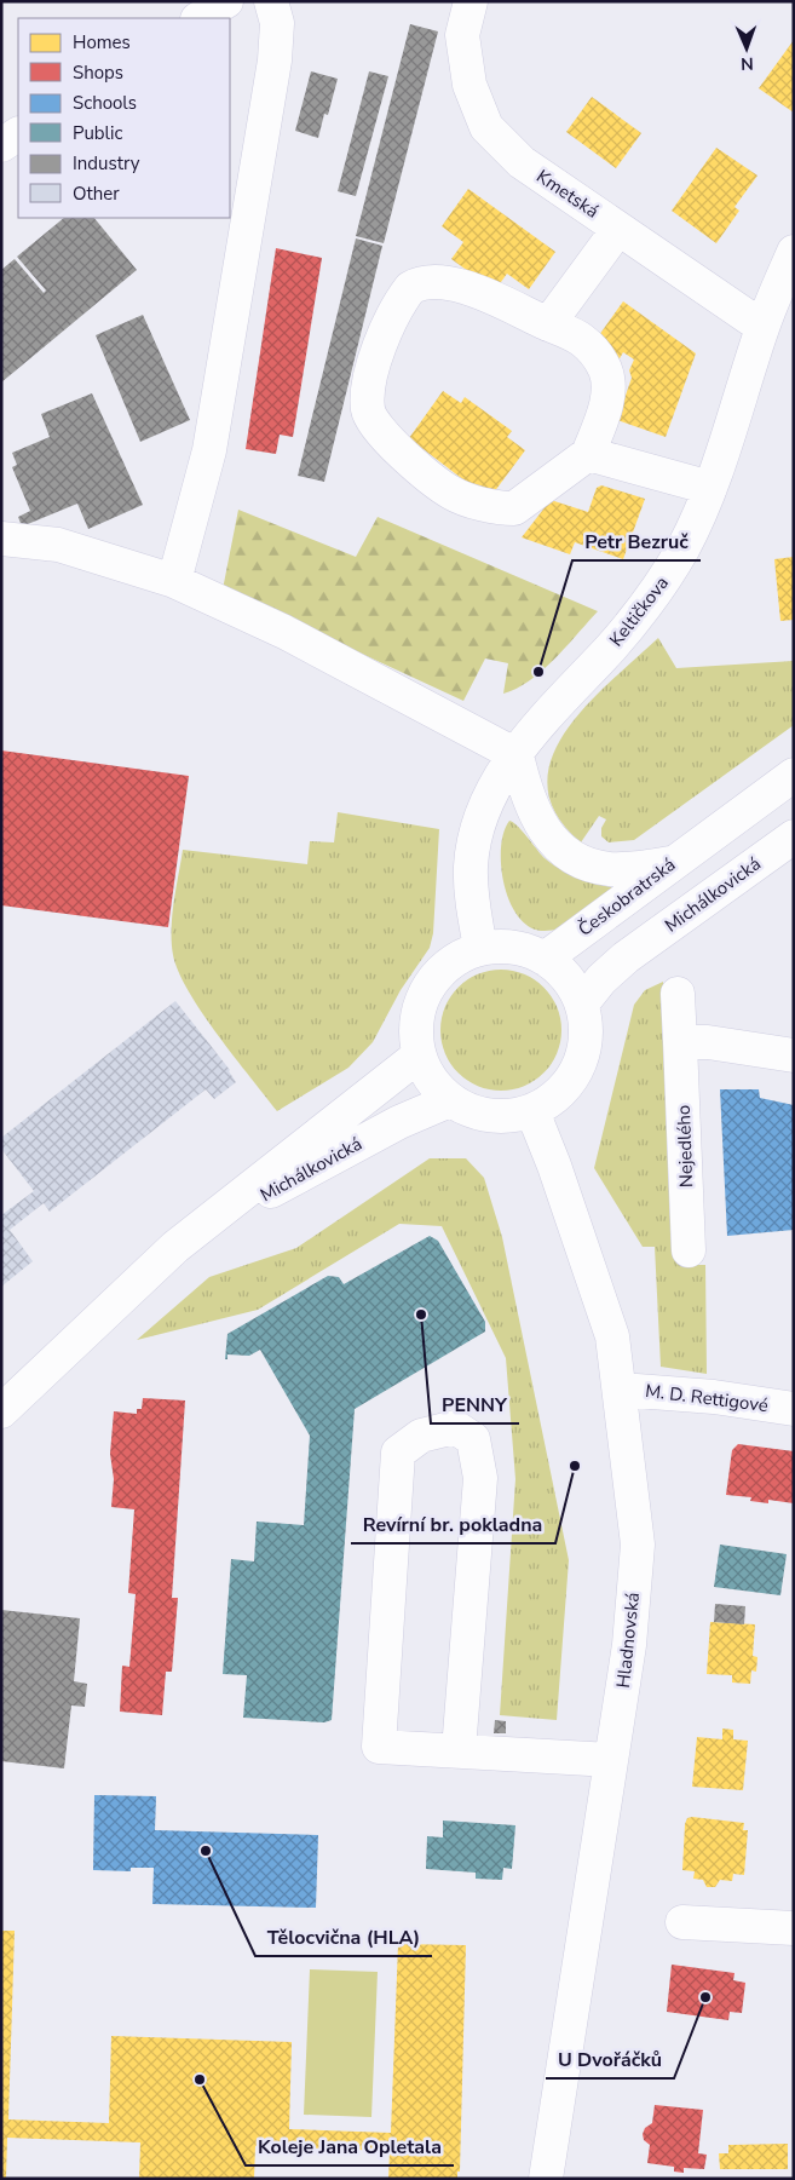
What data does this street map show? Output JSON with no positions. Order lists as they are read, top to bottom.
{
  "streets": {
    "street": [
      "Kmetská",
      "Keltičkova",
      "Michálkovická",
      "Českobratrská",
      "Nejedlého",
      "M. D. Rettigové",
      "Hladnovská"
    ]
  },
  "crossings": [
    ["Kmetská", "Keltičkova"],
    ["Keltičkova", "Michálkovická"],
    ["Keltičkova", "Českobratrská"],
    ["Keltičkova", "Hladnovská"],
    ["Michálkovická", "Českobratrská"],
    ["Michálkovická", "Hladnovská"],
    ["Českobratrská", "Hladnovská"],
    ["M. D. Rettigové", "Hladnovská"]
  ],
  "places": [
    "Petr Bezruč",
    "PENNY",
    "Revírní br. pokladna",
    "Tělocvična (HLA)",
    "U Dvořáčků",
    "Koleje Jana Opletala"
  ],
  "legend": [
    "Homes",
    "Shops",
    "Schools",
    "Public",
    "Industry",
    "Other"
  ],
  "north": "bottom"
}
